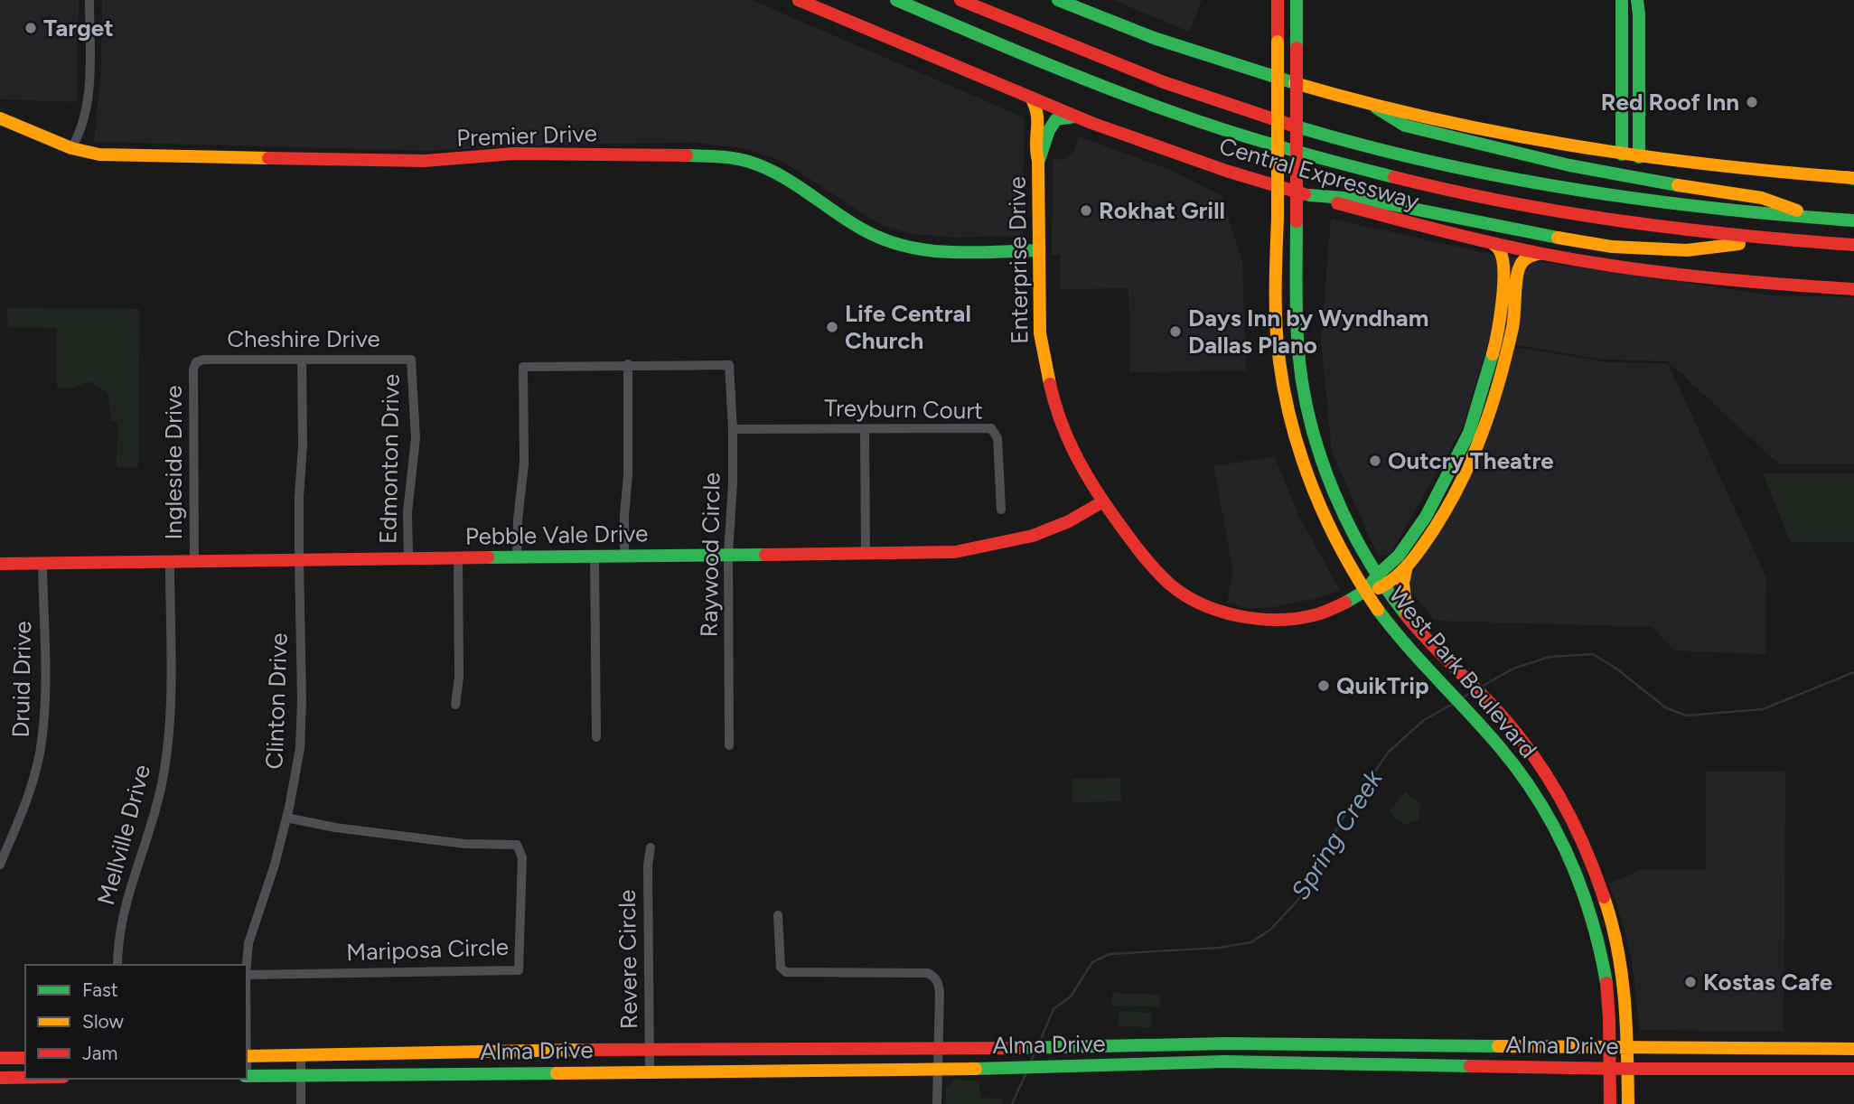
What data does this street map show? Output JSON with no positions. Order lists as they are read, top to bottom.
{
  "streets": {
    "main road": [
      "Premier Drive",
      "Central Expressway",
      "Enterprise Drive",
      "Pebble Vale Drive",
      "West Park Boulevard",
      "Alma Drive"
    ],
    "street": [
      "Cheshire Drive",
      "Treyburn Court",
      "Edmonton Drive",
      "Ingleside Drive",
      "Raywood Circle",
      "Druid Drive",
      "Clinton Drive",
      "Mellville Drive",
      "Mariposa Circle",
      "Revere Circle"
    ]
  },
  "crossings": [
    ["Premier Drive", "Enterprise Drive"],
    ["Central Expressway", "Enterprise Drive"],
    ["Enterprise Drive", "Pebble Vale Drive"],
    ["Enterprise Drive", "West Park Boulevard"],
    ["Cheshire Drive", "Edmonton Drive"],
    ["Cheshire Drive", "Ingleside Drive"],
    ["Cheshire Drive", "Clinton Drive"],
    ["Treyburn Court", "Raywood Circle"],
    ["Edmonton Drive", "Pebble Vale Drive"],
    ["Ingleside Drive", "Pebble Vale Drive"],
    ["Pebble Vale Drive", "Raywood Circle"],
    ["Pebble Vale Drive", "Druid Drive"],
    ["Pebble Vale Drive", "Clinton Drive"],
    ["Pebble Vale Drive", "Mellville Drive"],
    ["West Park Boulevard", "Alma Drive"],
    ["Clinton Drive", "Mariposa Circle"],
    ["Revere Circle", "Alma Drive"]
  ],
  "water": ["Spring Creek"],
  "places": [
    "Target",
    "Red Roof Inn",
    "Rokhat Grill",
    "Life Central Church",
    "Days Inn by Wyndham Dallas Plano",
    "Outcry Theatre",
    "QuikTrip",
    "Kostas Cafe"
  ],
  "legend": ["Fast", "Slow", "Jam"]
}
